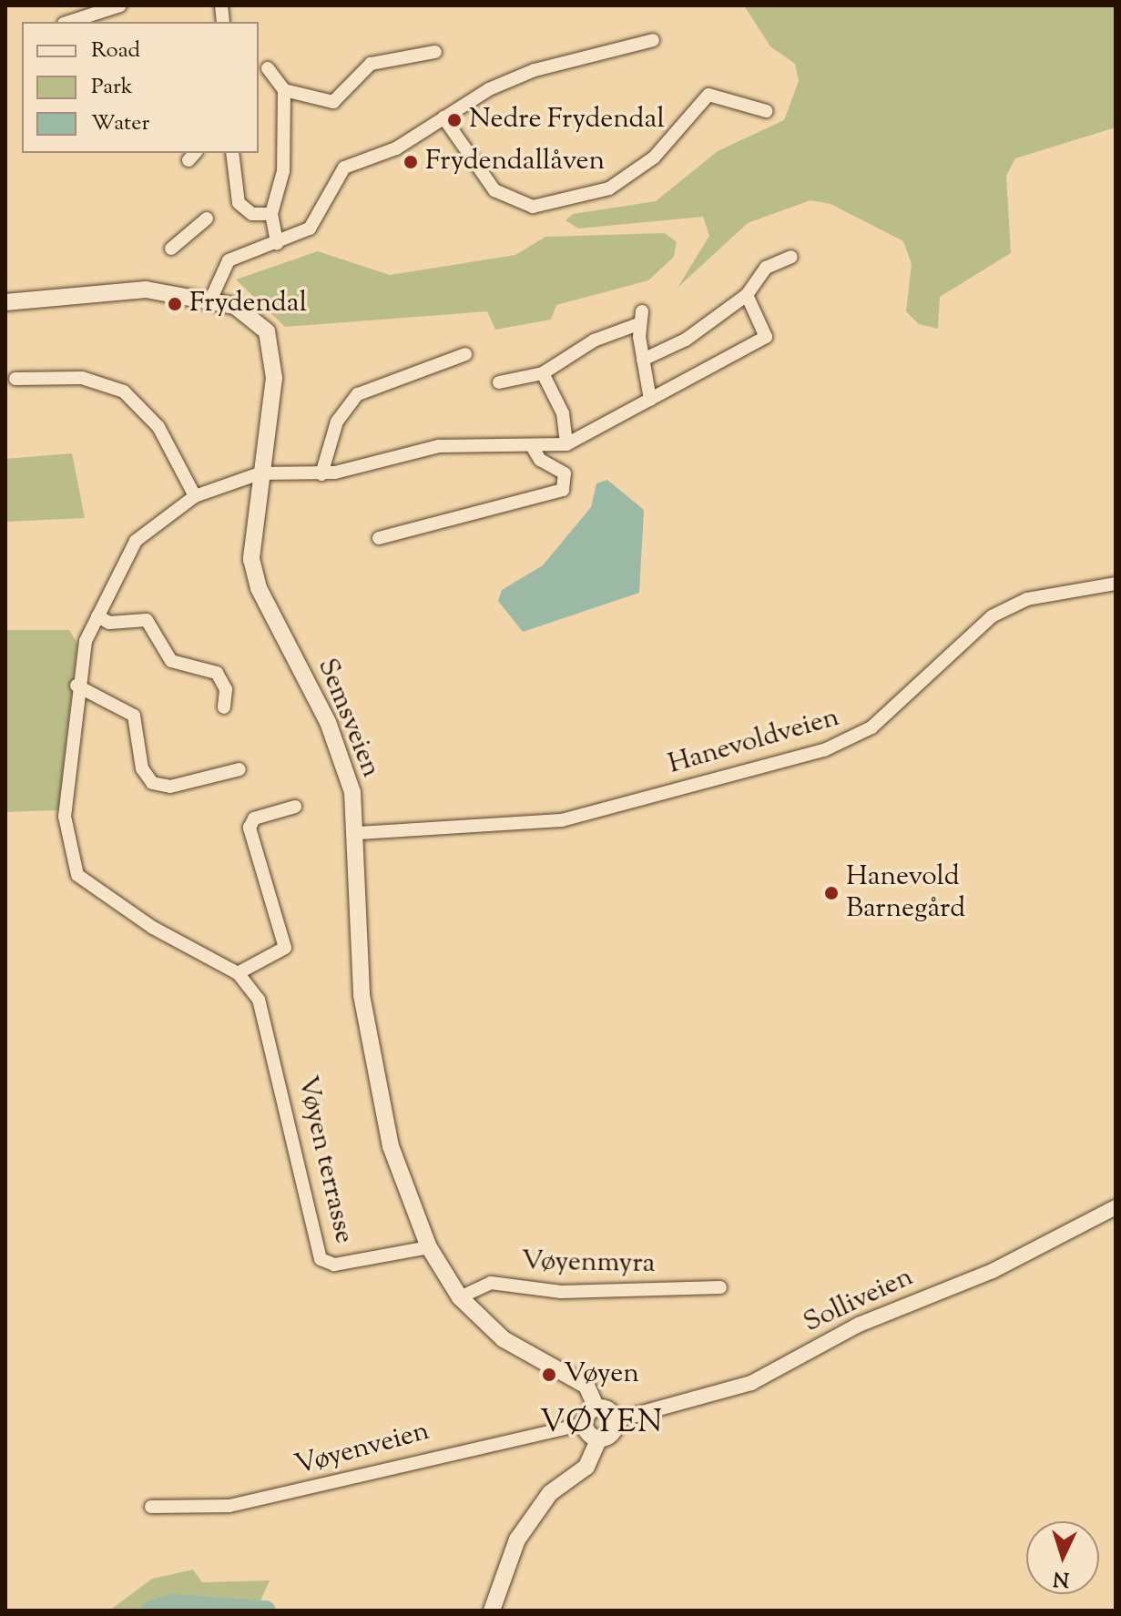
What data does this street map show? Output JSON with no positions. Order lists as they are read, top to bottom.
{
  "streets": {
    "main road": ["Semsveien"],
    "street": [
      "Hanevoldveien",
      "Vøyen terrasse",
      "Vøyenmyra",
      "Solliveien",
      "Vøyenveien"
    ]
  },
  "crossings": [
    ["Semsveien", "Hanevoldveien"],
    ["Semsveien", "Vøyen terrasse"],
    ["Semsveien", "Vøyenmyra"]
  ],
  "districts": ["VØYEN"],
  "places": [
    "Nedre Frydendal",
    "Frydendallåven",
    "Frydendal",
    "Hanevold Barnegård",
    "Vøyen"
  ],
  "legend": ["Road", "Park", "Water"],
  "north": "bottom"
}
